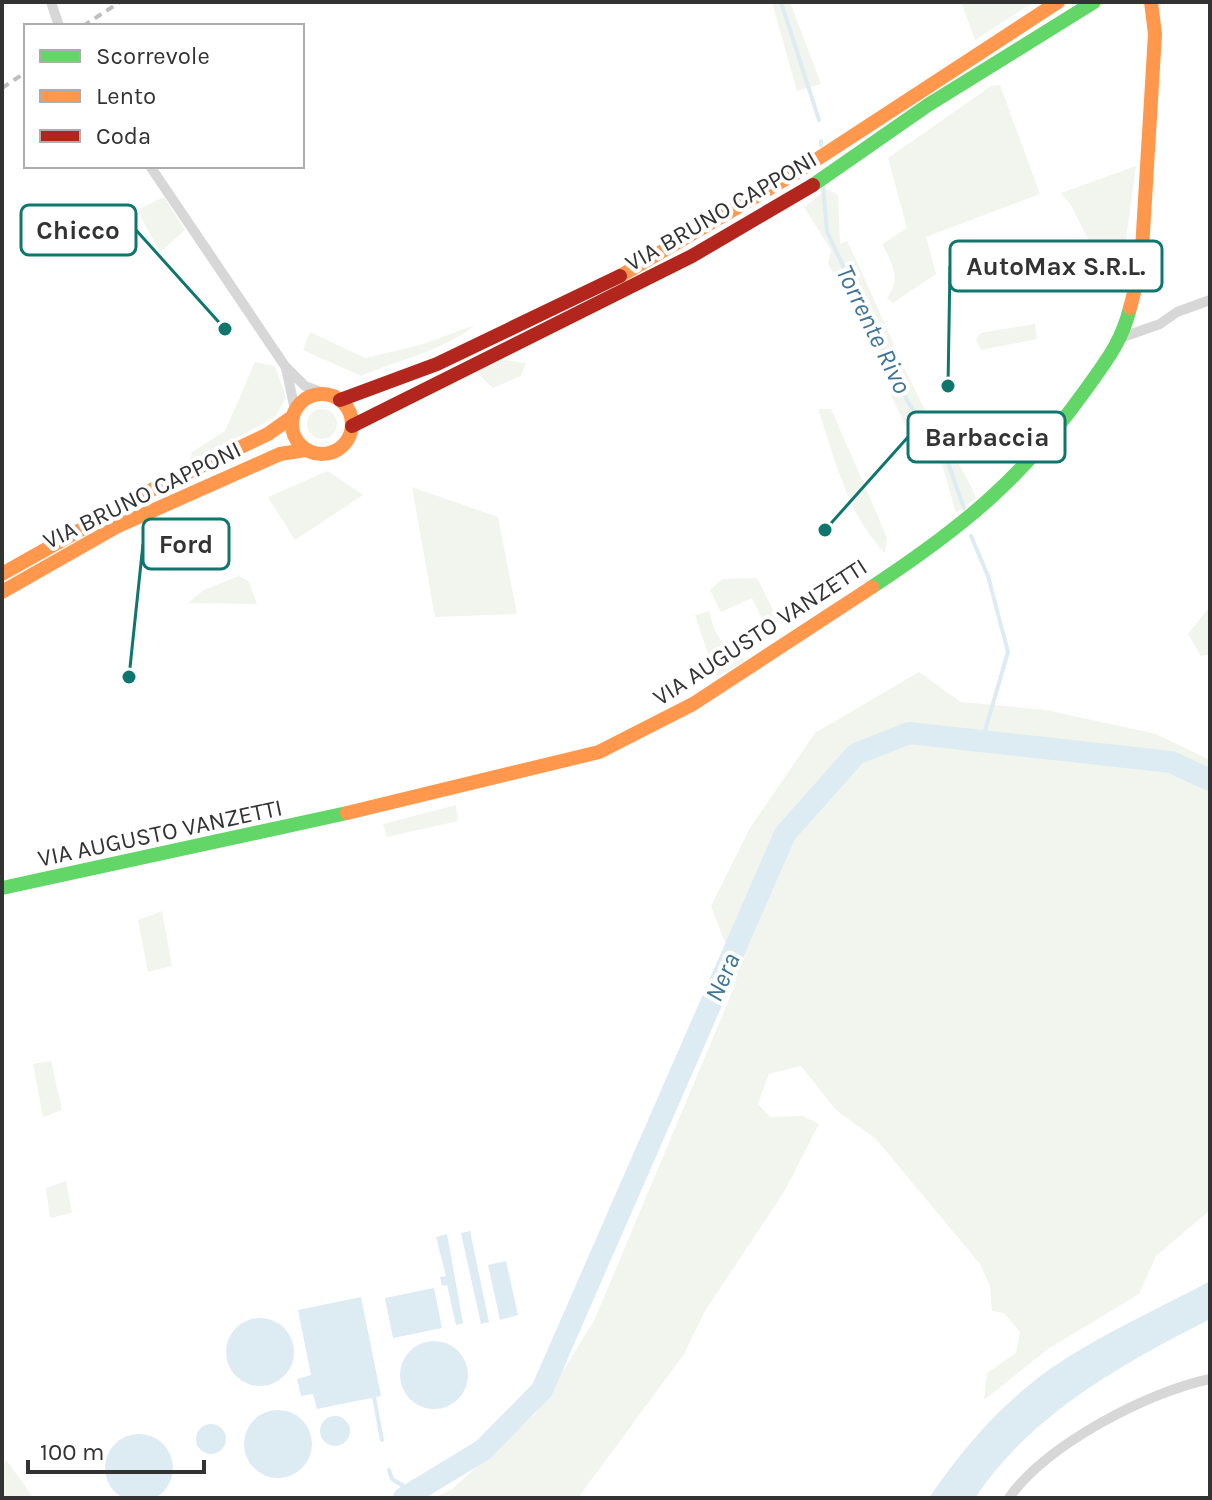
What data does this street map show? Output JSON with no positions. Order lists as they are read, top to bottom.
{
  "streets": {
    "main road": ["VIA BRUNO CAPPONI", "VIA AUGUSTO VANZETTI"]
  },
  "water": ["Torrente Rivo", "Nera"],
  "places": [
    "Chicco",
    "AutoMax S.R.L.",
    "Barbaccia",
    "Ford"
  ],
  "legend": ["Scorrevole", "Lento", "Coda"],
  "scale_bar": "100 m"
}
